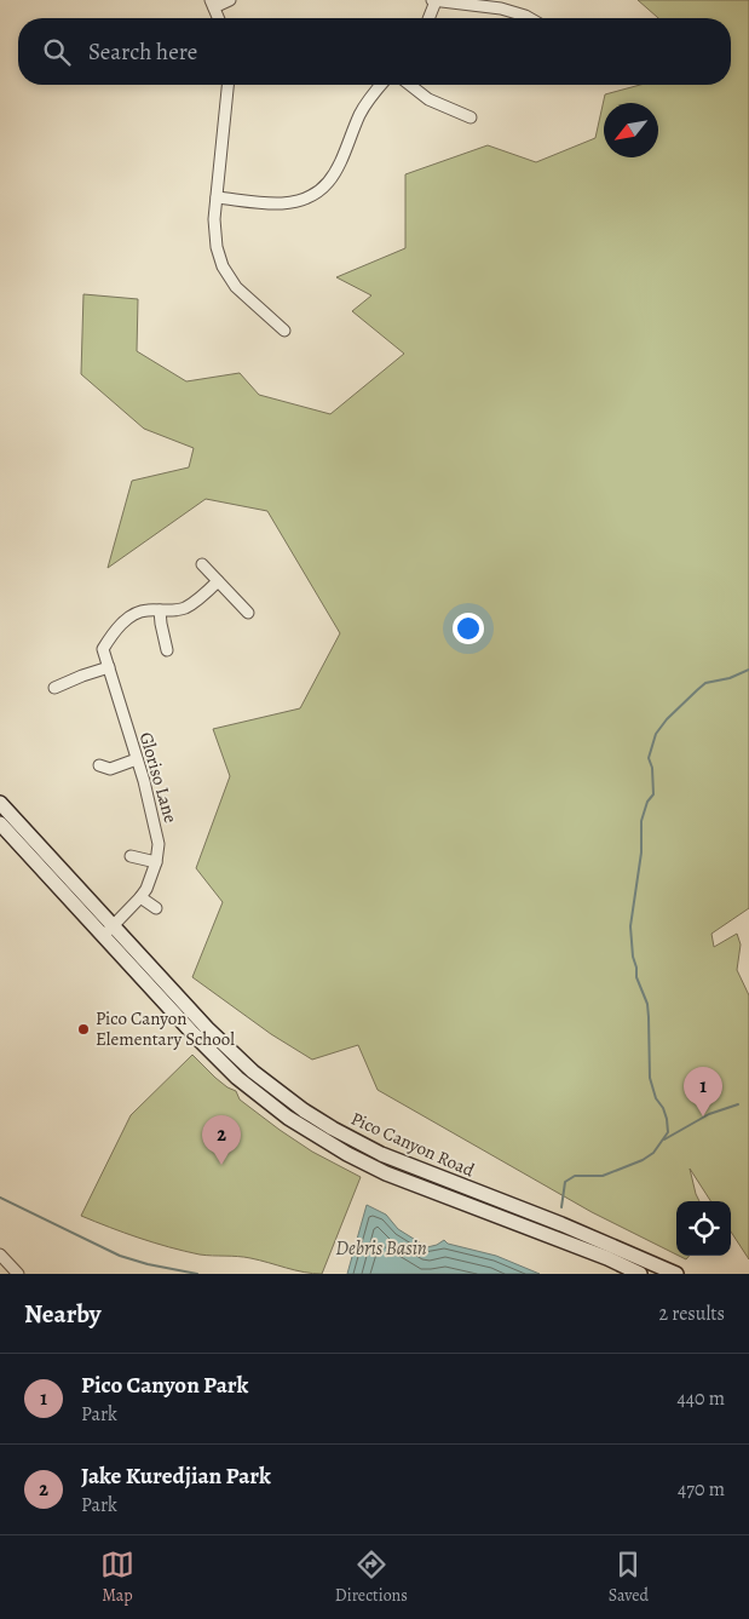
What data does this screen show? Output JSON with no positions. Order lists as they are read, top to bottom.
{
  "streets": {
    "main road": ["Pico Canyon Road"],
    "street": ["Gloriso Lane"]
  },
  "crossings": [
    ["Gloriso Lane", "Pico Canyon Road"]
  ],
  "water": ["Debris Basin"],
  "places": ["Pico Canyon Elementary School"],
  "north": "bottom left",
  "page": {
    "search": "Search here",
    "pins": ["1", "2"],
    "heading": ["Nearby", "2 results"],
    "list": [
      {
        "mark": "1",
        "name": "Pico Canyon Park",
        "note": "Park",
        "value": "440 m"
      },
      {
        "mark": "2",
        "name": "Jake Kuredjian Park",
        "note": "Park",
        "value": "470 m"
      }
    ],
    "nav": ["Map", "Directions", "Saved"]
  }
}
